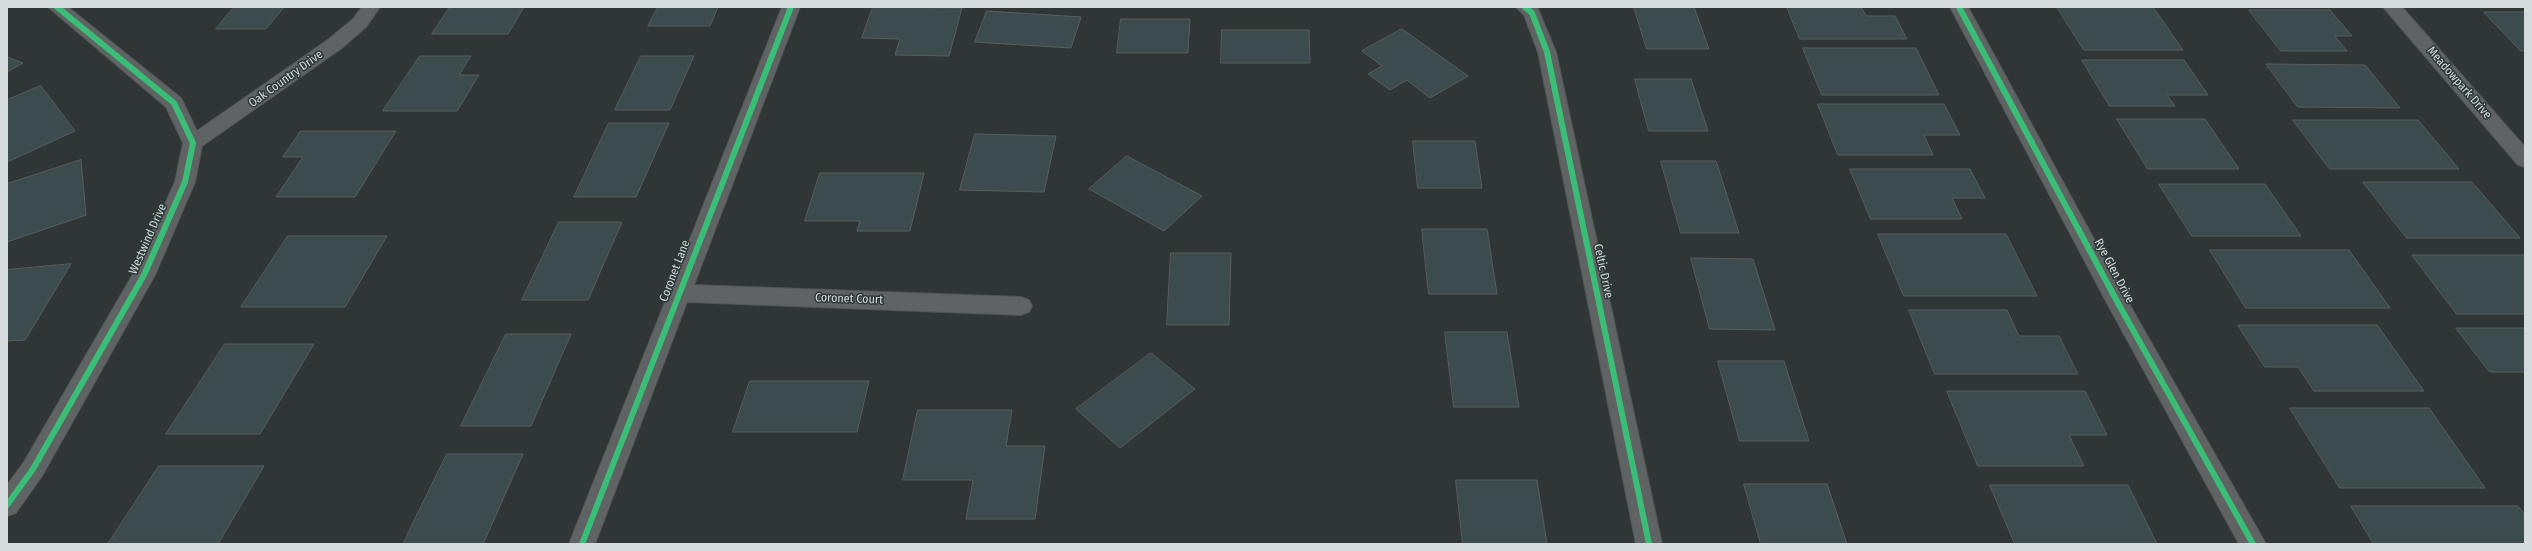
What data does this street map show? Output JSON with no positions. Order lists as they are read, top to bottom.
{
  "streets": {
    "street": [
      "Oak Country Drive",
      "Meadowpark Drive",
      "Westwind Drive",
      "Coronet Lane",
      "Celtic Drive",
      "Rye Glen Drive",
      "Coronet Court"
    ]
  },
  "crossings": [
    ["Oak Country Drive", "Westwind Drive"],
    ["Coronet Lane", "Coronet Court"]
  ]
}
